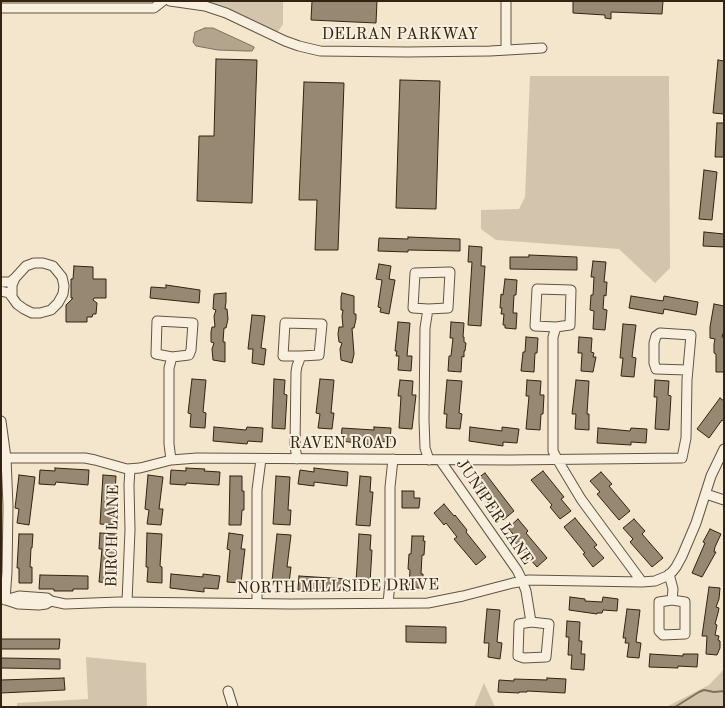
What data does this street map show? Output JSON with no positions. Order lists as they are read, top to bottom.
{
  "streets": {
    "street": [
      "DELRAN PARKWAY",
      "RAVEN ROAD",
      "JUNIPER LANE",
      "BIRCH LANE",
      "NORTH MILLSIDE DRIVE"
    ]
  },
  "crossings": [
    ["RAVEN ROAD", "JUNIPER LANE"],
    ["RAVEN ROAD", "BIRCH LANE"],
    ["JUNIPER LANE", "NORTH MILLSIDE DRIVE"],
    ["BIRCH LANE", "NORTH MILLSIDE DRIVE"]
  ]
}
